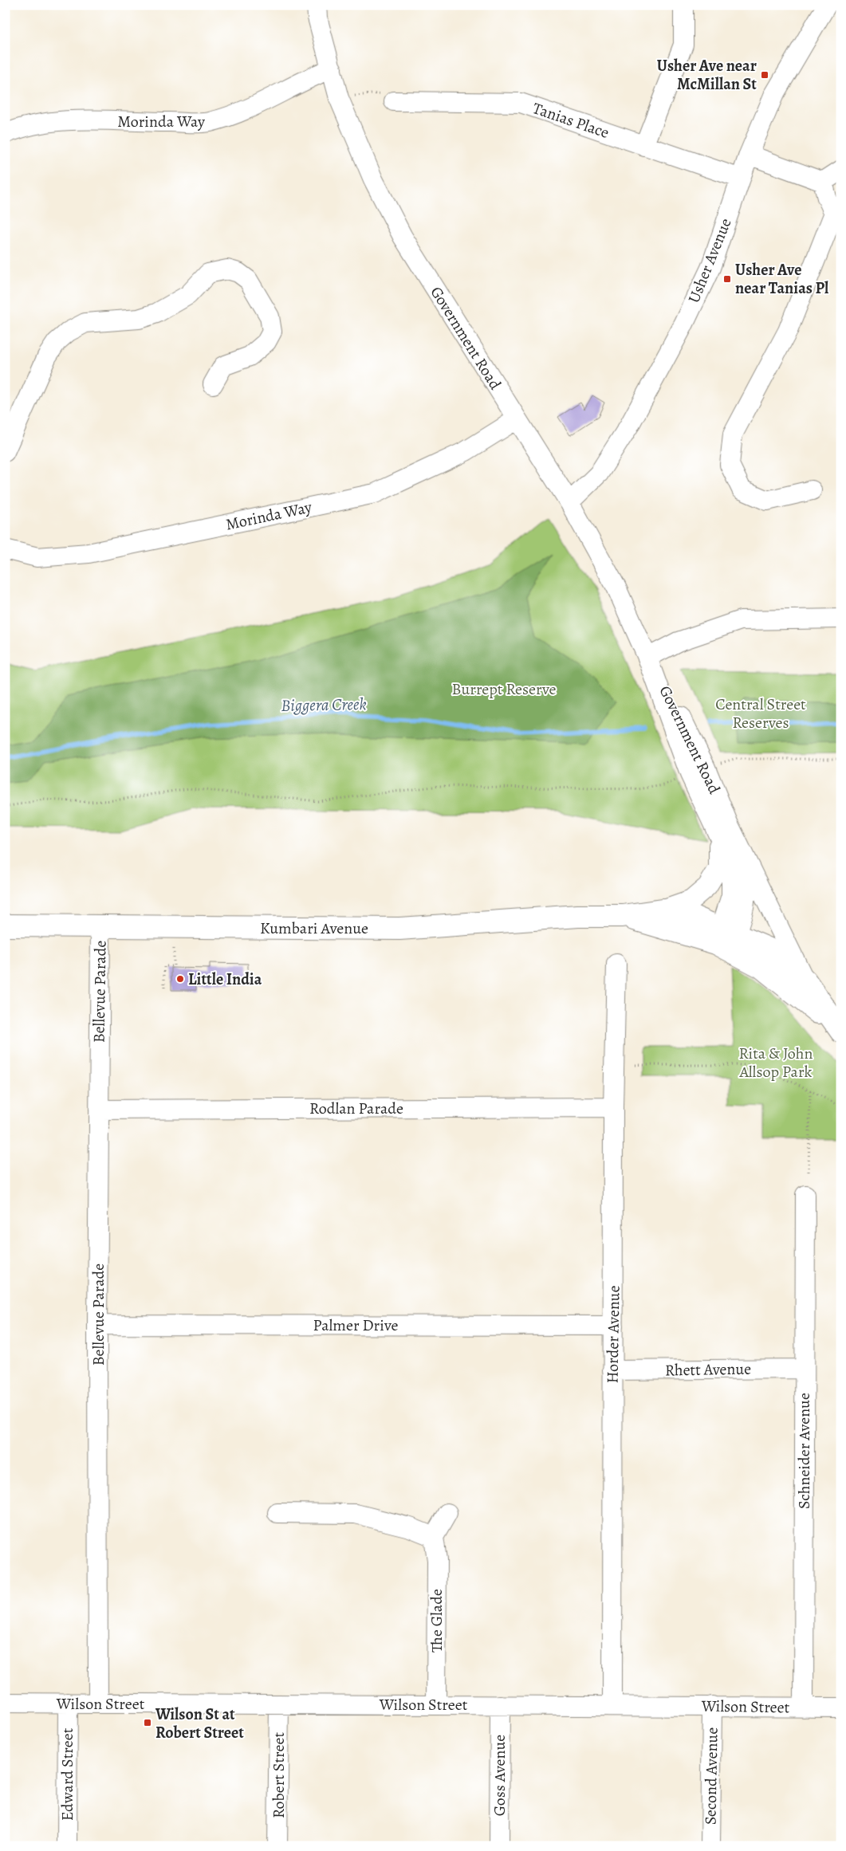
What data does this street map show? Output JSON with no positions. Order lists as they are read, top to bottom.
{
  "streets": {
    "main road": ["Government Road", "Kumbari Avenue"],
    "street": [
      "Tanias Place",
      "Morinda Way",
      "Usher Avenue",
      "Bellevue Parade",
      "Rodlan Parade",
      "Palmer Drive",
      "Horder Avenue",
      "Rhett Avenue",
      "Schneider Avenue",
      "The Glade",
      "Wilson Street",
      "Edward Street",
      "Robert Street",
      "Goss Avenue",
      "Second Avenue"
    ]
  },
  "crossings": [
    ["Tanias Place", "Usher Avenue"],
    ["Morinda Way", "Government Road"],
    ["Usher Avenue", "Government Road"],
    ["Government Road", "Kumbari Avenue"],
    ["Kumbari Avenue", "Bellevue Parade"],
    ["Bellevue Parade", "Rodlan Parade"],
    ["Bellevue Parade", "Palmer Drive"],
    ["Bellevue Parade", "Wilson Street"],
    ["Rodlan Parade", "Horder Avenue"],
    ["Palmer Drive", "Horder Avenue"],
    ["Horder Avenue", "Rhett Avenue"],
    ["Horder Avenue", "Wilson Street"],
    ["Rhett Avenue", "Schneider Avenue"],
    ["Schneider Avenue", "Wilson Street"],
    ["The Glade", "Wilson Street"],
    ["Wilson Street", "Edward Street"],
    ["Wilson Street", "Robert Street"],
    ["Wilson Street", "Goss Avenue"],
    ["Wilson Street", "Second Avenue"]
  ],
  "water": ["Biggera Creek"],
  "parks": ["Burrept Reserve", "Central Street Reserves", "Rita & John Allsop Park"],
  "places": {
    "transit": ["Usher Ave near McMillan St", "Usher Ave near Tanias Pl", "Wilson St at Robert Street"],
    "other": ["Little India"]
  }
}
